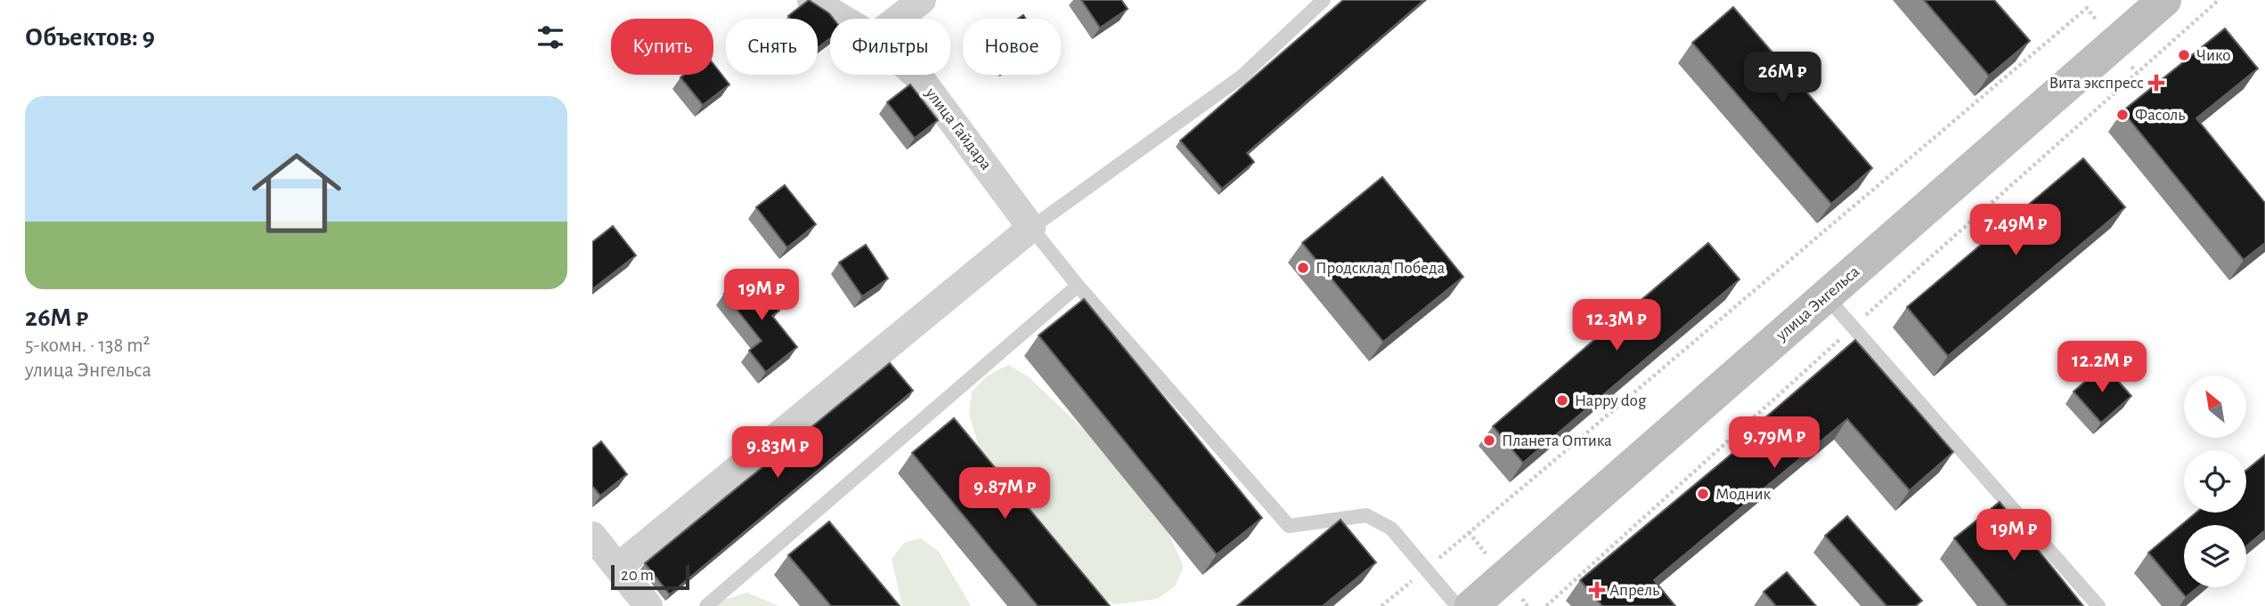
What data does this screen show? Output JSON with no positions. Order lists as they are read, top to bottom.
{
  "streets": {
    "main road": ["улица Энгельса"],
    "street": ["улица Гайдара"]
  },
  "places": {
    "other": [
      "Чико",
      "Фасоль",
      "Продсклад Победа",
      "Happy dog",
      "Планета Оптика",
      "Модник"
    ],
    "health": ["Вита экспресс", "Апрель"]
  },
  "scale_bar": "20 m",
  "north": "top left",
  "page": {
    "heading": "Объектов: 9",
    "chip": [
      "Купить",
      "Снять",
      "Фильтры",
      "Новое"
    ],
    "price": [
      "26M ₽",
      "7.49M ₽",
      "19M ₽",
      "12.3M ₽",
      "12.2M ₽",
      "9.79M ₽",
      "9.83M ₽",
      "9.87M ₽",
      "19M ₽"
    ],
    "list": [
      {
        "name": "26M ₽",
        "note": "5-комн. · 138 m² · улица Энгельса"
      }
    ],
    "scale": "20 m"
  }
}
